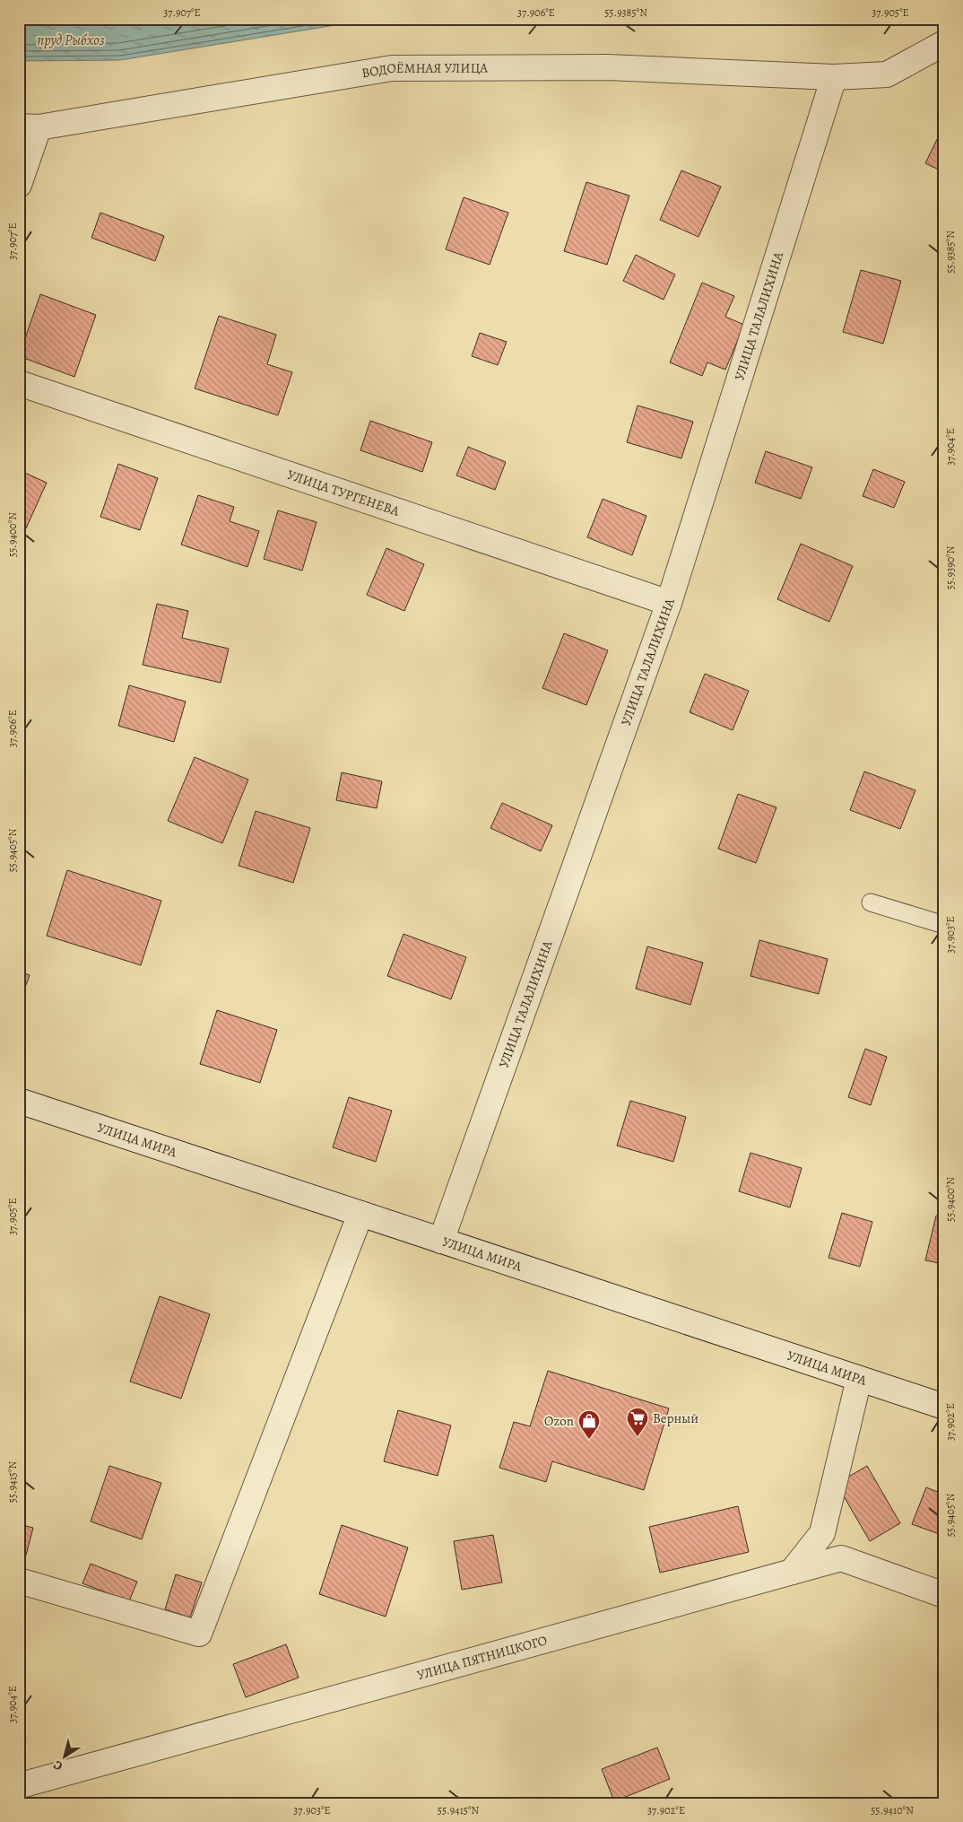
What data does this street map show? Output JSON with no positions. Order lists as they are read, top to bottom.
{
  "streets": {
    "street": [
      "ВОДОЁМНАЯ УЛИЦА",
      "УЛИЦА ТАЛАЛИХИНА",
      "УЛИЦА ТУРГЕНЕВА",
      "УЛИЦА МИРА",
      "УЛИЦА ПЯТНИЦКОГО"
    ]
  },
  "crossings": [
    ["ВОДОЁМНАЯ УЛИЦА", "УЛИЦА ТАЛАЛИХИНА"],
    ["УЛИЦА ТАЛАЛИХИНА", "УЛИЦА ТУРГЕНЕВА"],
    ["УЛИЦА ТАЛАЛИХИНА", "УЛИЦА МИРА"]
  ],
  "water": ["пруд Рыбхоз"],
  "places": {
    "supermarket": ["Верный"],
    "shop": ["Ozon"]
  },
  "north": "bottom left",
  "coordinates": [
    "37.907°E",
    "37.906°E",
    "55.9385°N",
    "37.905°E",
    "37.904°E",
    "55.9400°N",
    "55.9390°N",
    "55.9405°N",
    "37.903°E",
    "37.902°E",
    "55.9415°N",
    "55.9410°N"
  ]
}
